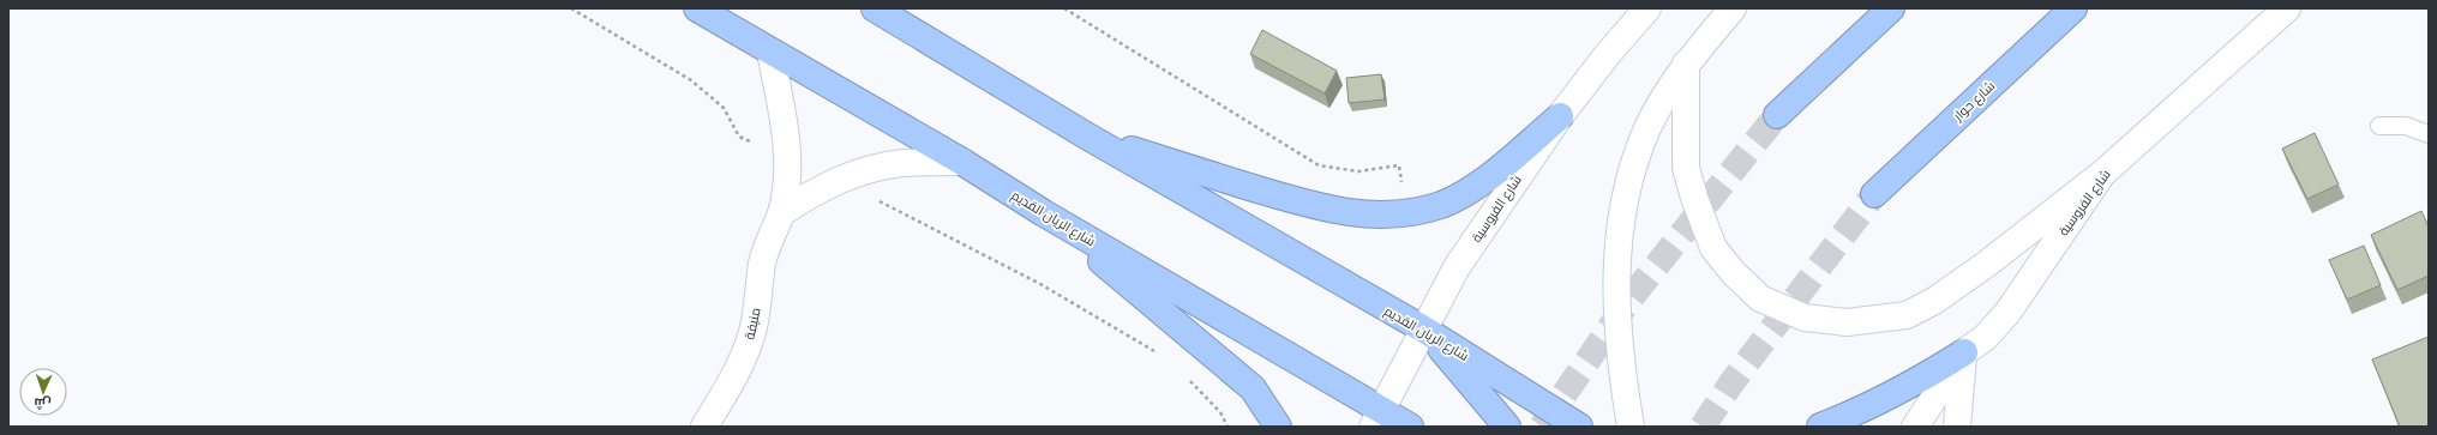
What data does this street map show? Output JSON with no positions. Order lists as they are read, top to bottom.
{
  "streets": {
    "highway": ["شارع حوار", "شارع الريان القديم"],
    "main road": ["شارع الفروسية", "منيفة"]
  },
  "crossings": [
    ["شارع الفروسية", "شارع الريان القديم"],
    ["شارع الريان القديم", "منيفة"]
  ],
  "north": "bottom"
}
